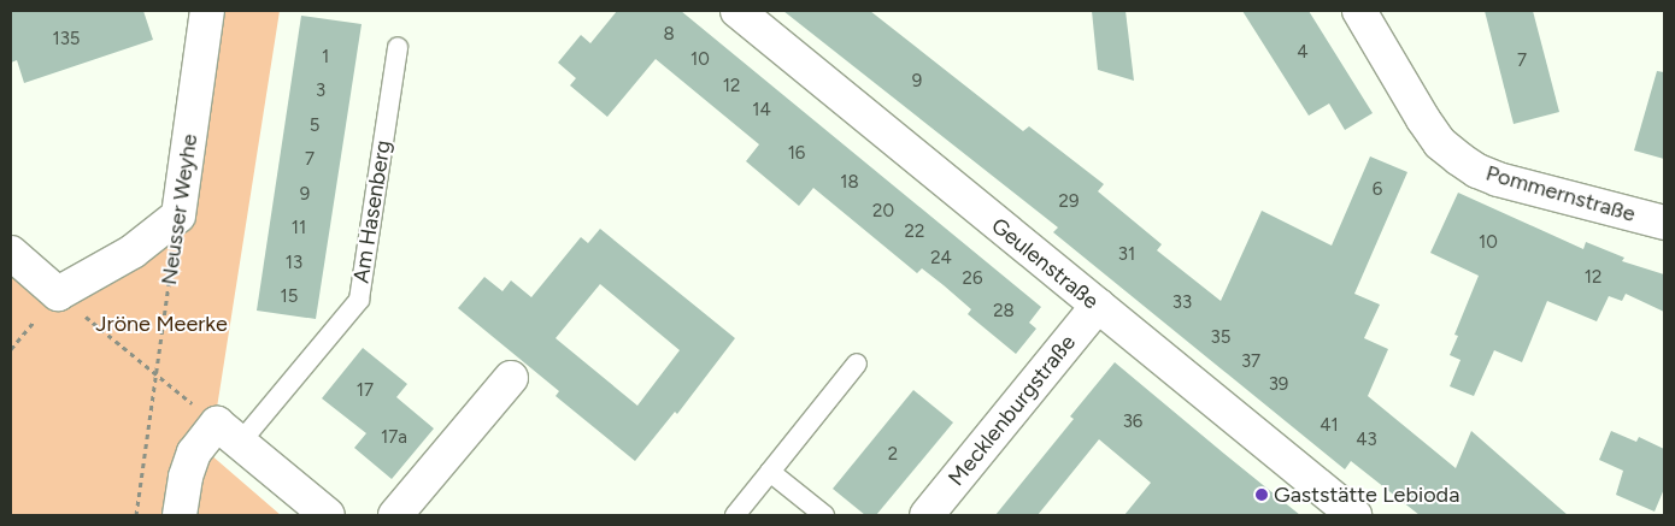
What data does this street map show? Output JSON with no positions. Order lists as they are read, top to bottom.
{
  "streets": {
    "street": [
      "Pommernstraße",
      "Neusser Weyhe",
      "Geulenstraße",
      "Mecklenburgstraße"
    ],
    "lane": ["Am Hasenberg"]
  },
  "crossings": [
    ["Geulenstraße", "Mecklenburgstraße"]
  ],
  "parks": ["Jröne Meerke"],
  "places": ["Gaststätte Lebioda"],
  "house_numbers": [
    "8",
    "135",
    "4",
    "1",
    "10",
    "7",
    "9",
    "12",
    "3",
    "14",
    "5",
    "16",
    "7",
    "18",
    "6",
    "9",
    "29",
    "20",
    "11",
    "22",
    "10",
    "31",
    "24",
    "13",
    "12",
    "26",
    "15",
    "33",
    "28",
    "35",
    "37",
    "39",
    "17",
    "36",
    "41",
    "17a",
    "43",
    "2"
  ]
}
